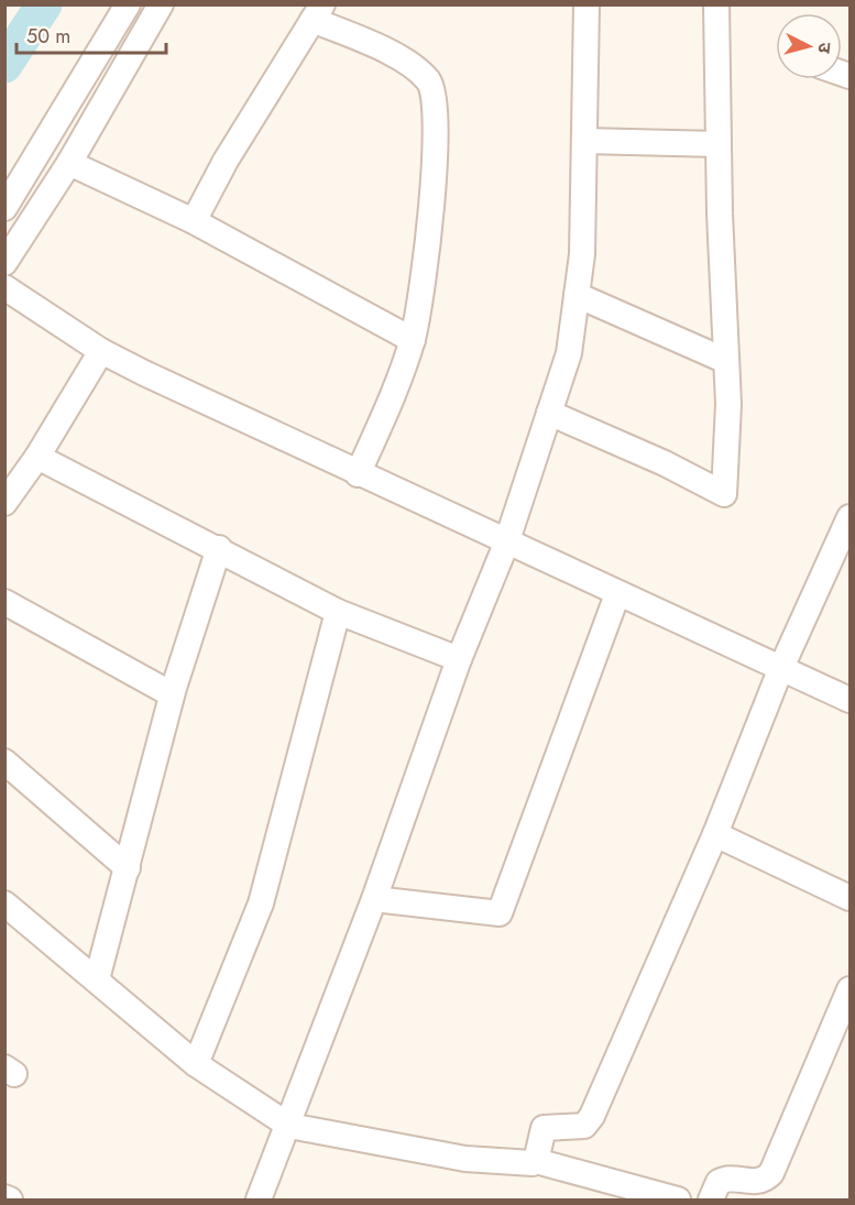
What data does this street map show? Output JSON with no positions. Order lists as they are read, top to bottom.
{
  "scale_bar": "50 m",
  "north": "right"
}
